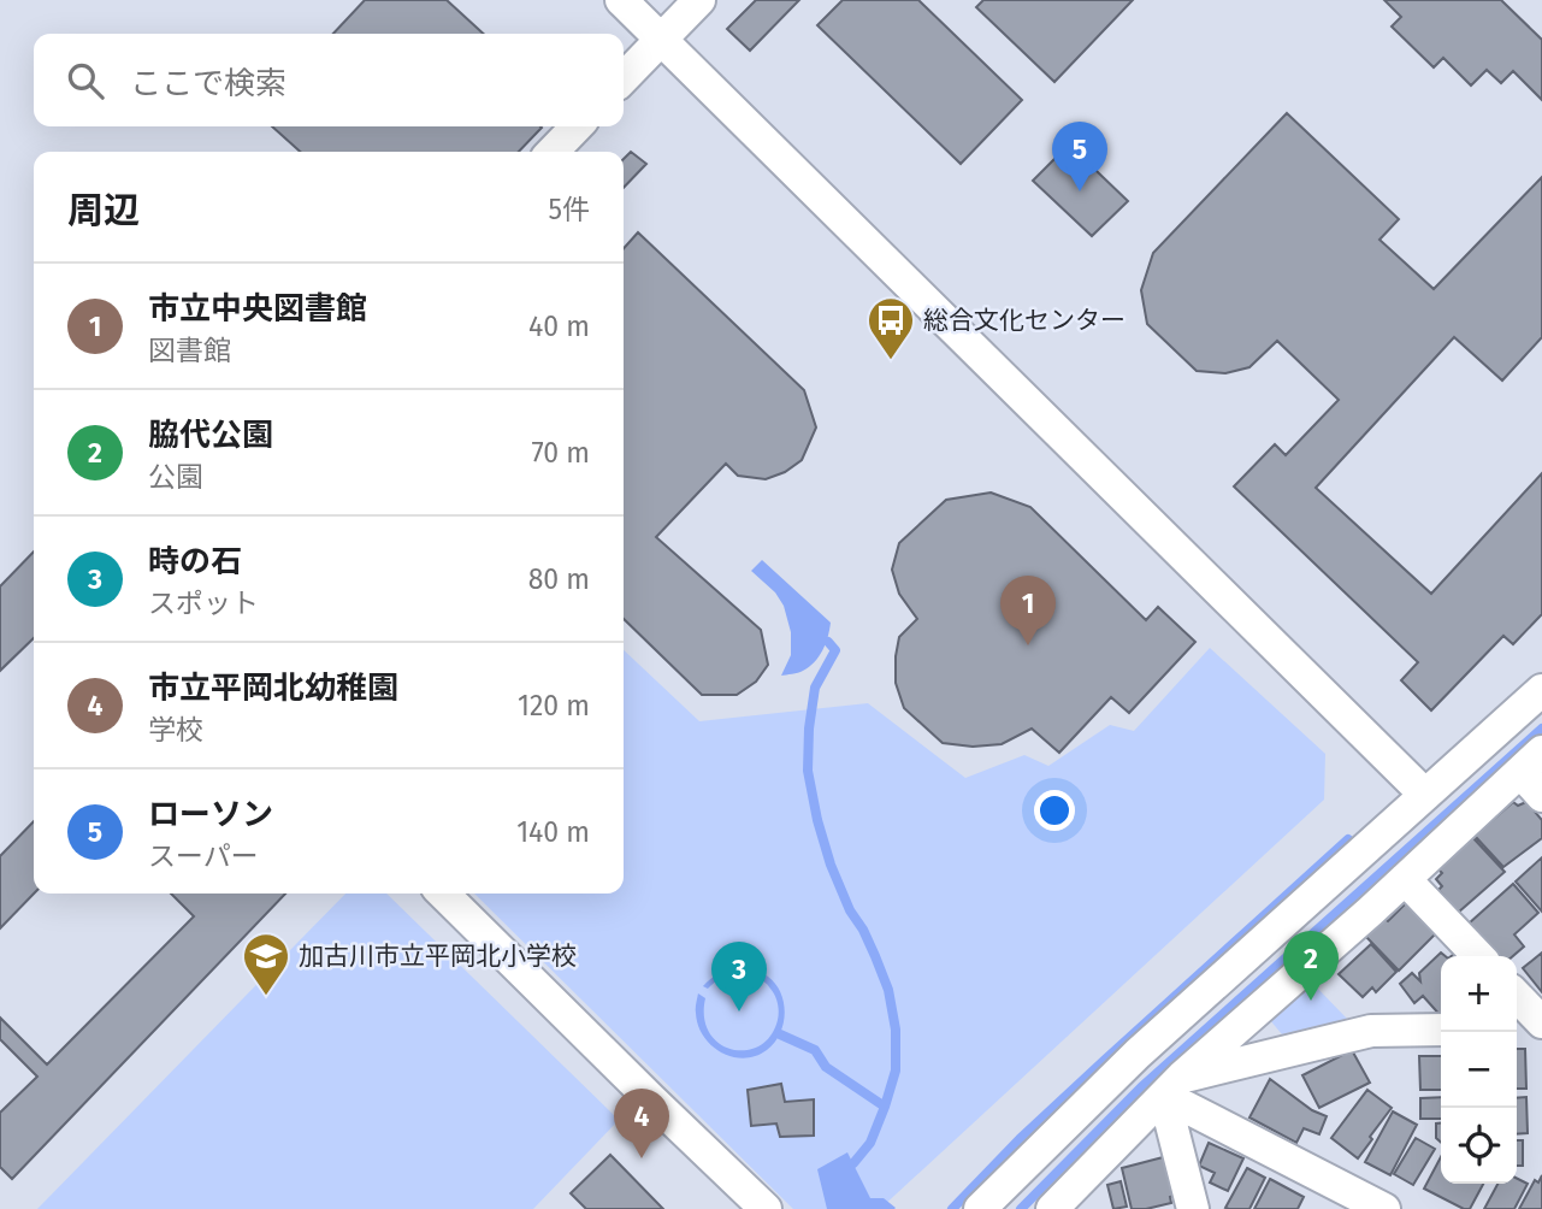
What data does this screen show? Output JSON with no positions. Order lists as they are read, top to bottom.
{
  "places": {
    "bus stop": ["総合文化センター"],
    "school or university": ["加古川市立平岡北小学校"]
  },
  "page": {
    "search": "ここで検索",
    "pins": [
      "5",
      "1",
      "2",
      "3",
      "4"
    ],
    "heading": ["周辺", "5件"],
    "list": [
      {
        "mark": "1",
        "name": "市立中央図書館",
        "note": "図書館",
        "value": "40 m"
      },
      {
        "mark": "2",
        "name": "脇代公園",
        "note": "公園",
        "value": "70 m"
      },
      {
        "mark": "3",
        "name": "時の石",
        "note": "スポット",
        "value": "80 m"
      },
      {
        "mark": "4",
        "name": "市立平岡北幼稚園",
        "note": "学校",
        "value": "120 m"
      },
      {
        "mark": "5",
        "name": "ローソン",
        "note": "スーパー",
        "value": "140 m"
      }
    ],
    "map_buttons": ["+", "−"]
  }
}
